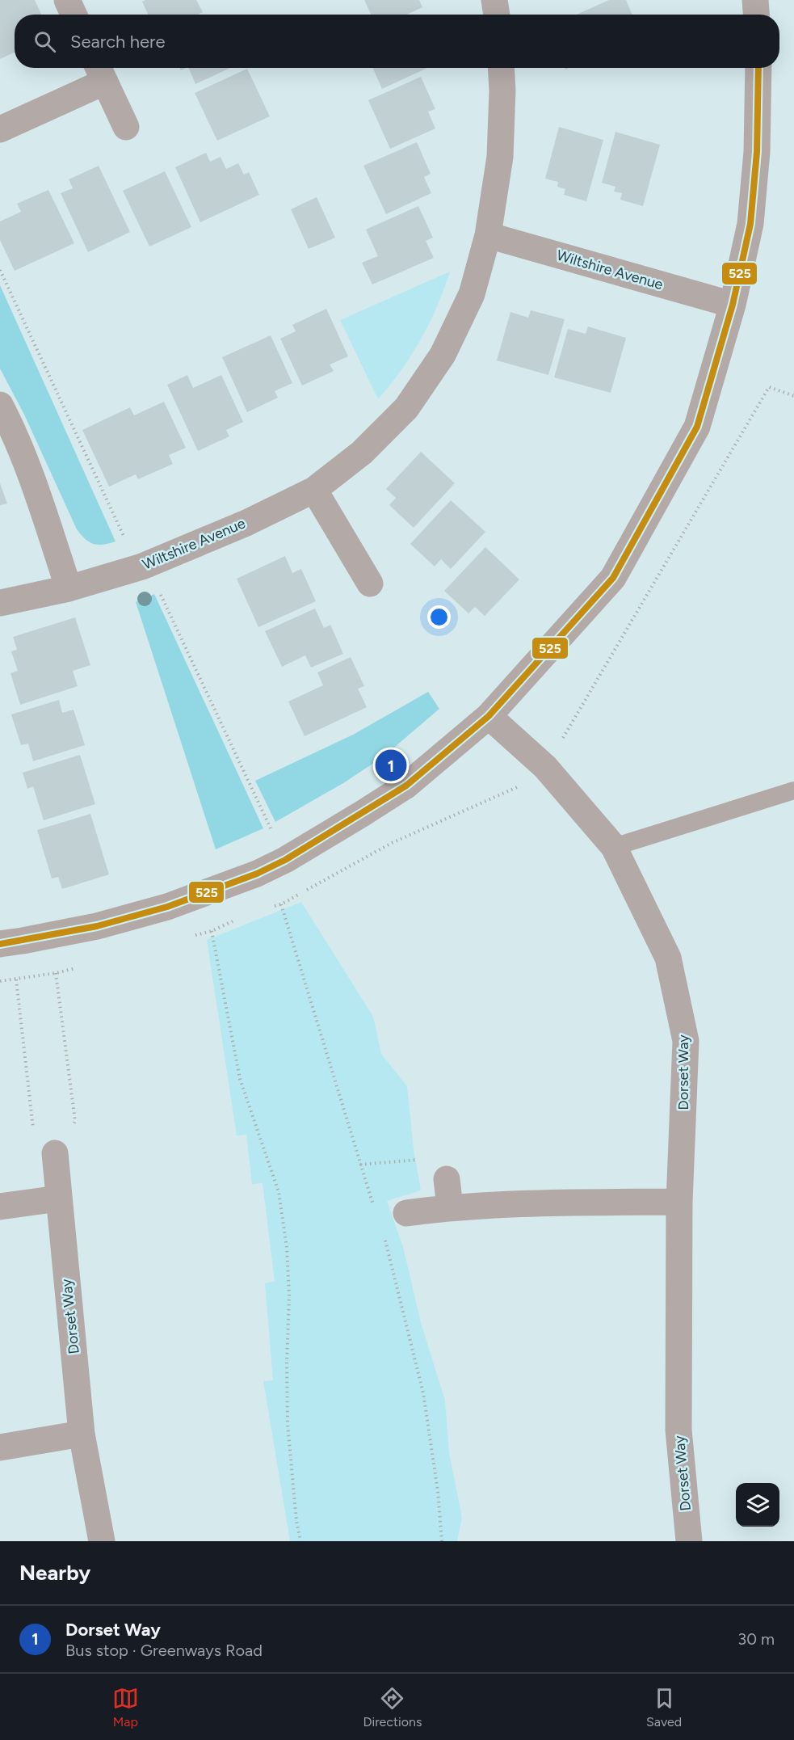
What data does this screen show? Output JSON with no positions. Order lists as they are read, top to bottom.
{
  "streets": {
    "street": ["Wiltshire Avenue", "Dorset Way"]
  },
  "lines": ["transit line 525"],
  "page": {
    "search": "Search here",
    "pins": "1",
    "heading": "Nearby",
    "list": [
      {
        "mark": "1",
        "name": "Dorset Way",
        "note": "Bus stop · Greenways Road",
        "value": "30 m"
      }
    ],
    "nav": ["Map", "Directions", "Saved"]
  }
}
